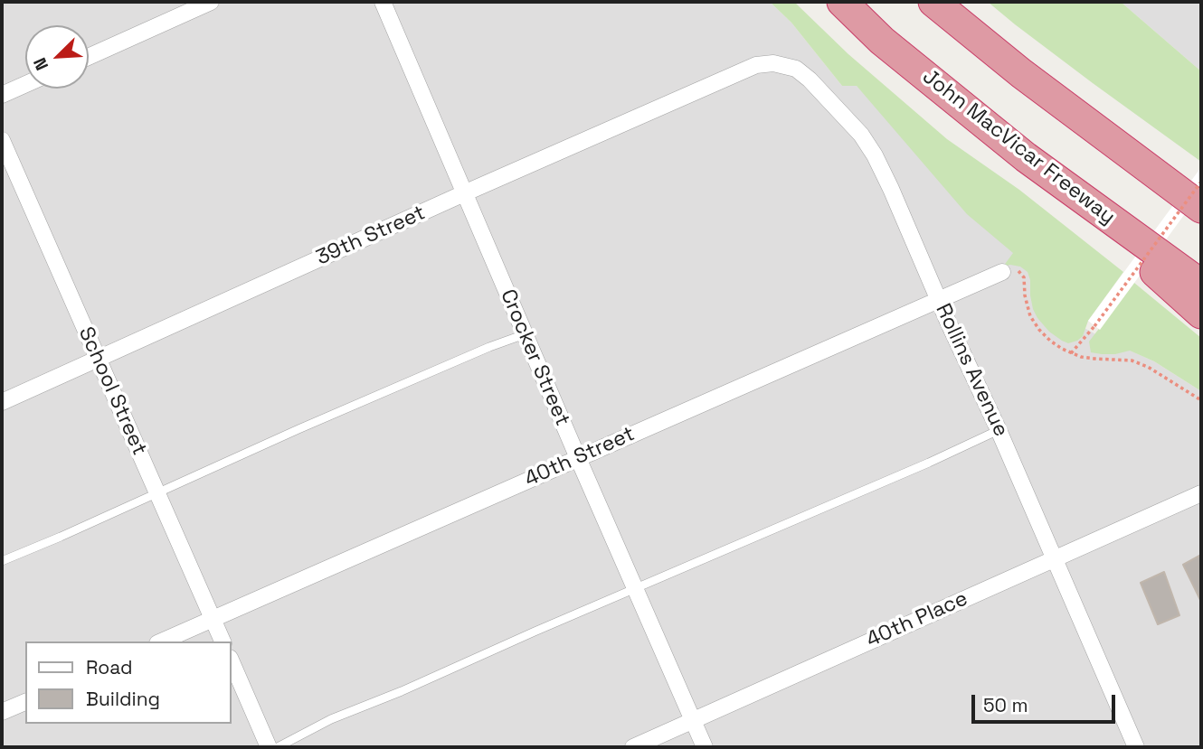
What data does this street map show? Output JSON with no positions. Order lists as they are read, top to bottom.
{
  "streets": {
    "highway": ["John MacVicar Freeway"],
    "street": [
      "39th Street",
      "Crocker Street",
      "Rollins Avenue",
      "School Street",
      "40th Street",
      "40th Place"
    ]
  },
  "crossings": [
    ["39th Street", "Crocker Street"],
    ["39th Street", "Rollins Avenue"],
    ["39th Street", "School Street"],
    ["Crocker Street", "40th Street"],
    ["Crocker Street", "40th Place"],
    ["Rollins Avenue", "40th Street"],
    ["Rollins Avenue", "40th Place"],
    ["School Street", "40th Street"]
  ],
  "legend": ["Road", "Building"],
  "scale_bar": "50 m",
  "north": "bottom left"
}
